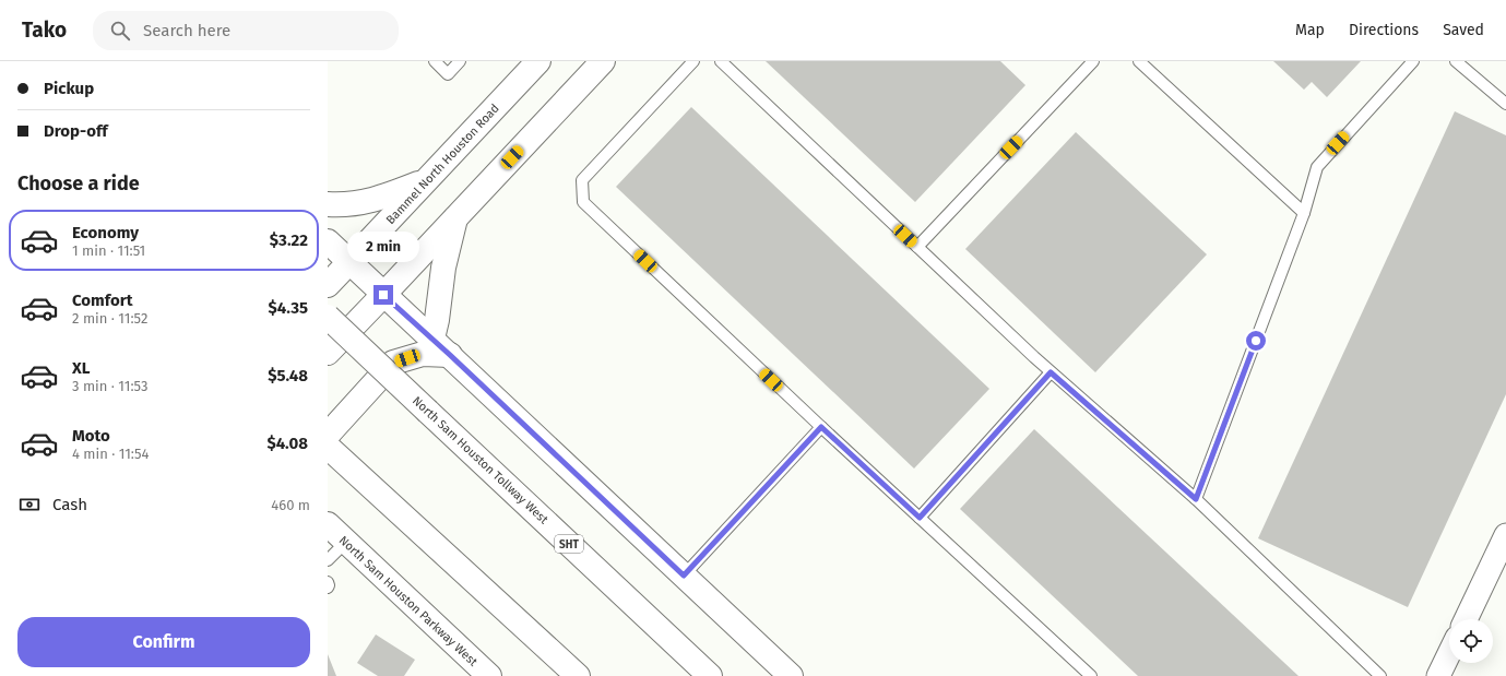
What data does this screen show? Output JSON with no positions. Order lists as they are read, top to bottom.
{
  "streets": {
    "main road": [
      "Bammel North Houston Road",
      "North Sam Houston Tollway West",
      "SHT",
      "North Sam Houston Parkway West"
    ]
  },
  "page": {
    "header": "Tako",
    "search": "Search here",
    "nav": ["Map", "Directions", "Saved"],
    "banner": ["Pickup", "Drop-off"],
    "heading": "Choose a ride",
    "list": [
      {
        "name": "Economy",
        "note": "1 min · 11:51",
        "value": "$3.22"
      },
      {
        "name": "Comfort",
        "note": "2 min · 11:52",
        "value": "$4.35"
      },
      {
        "name": "XL",
        "note": "3 min · 11:53",
        "value": "$5.48"
      },
      {
        "name": "Moto",
        "note": "4 min · 11:54",
        "value": "$4.08"
      }
    ],
    "bubble": "2 min",
    "pay": ["Cash", "460 m"],
    "buttons": "Confirm"
  }
}
